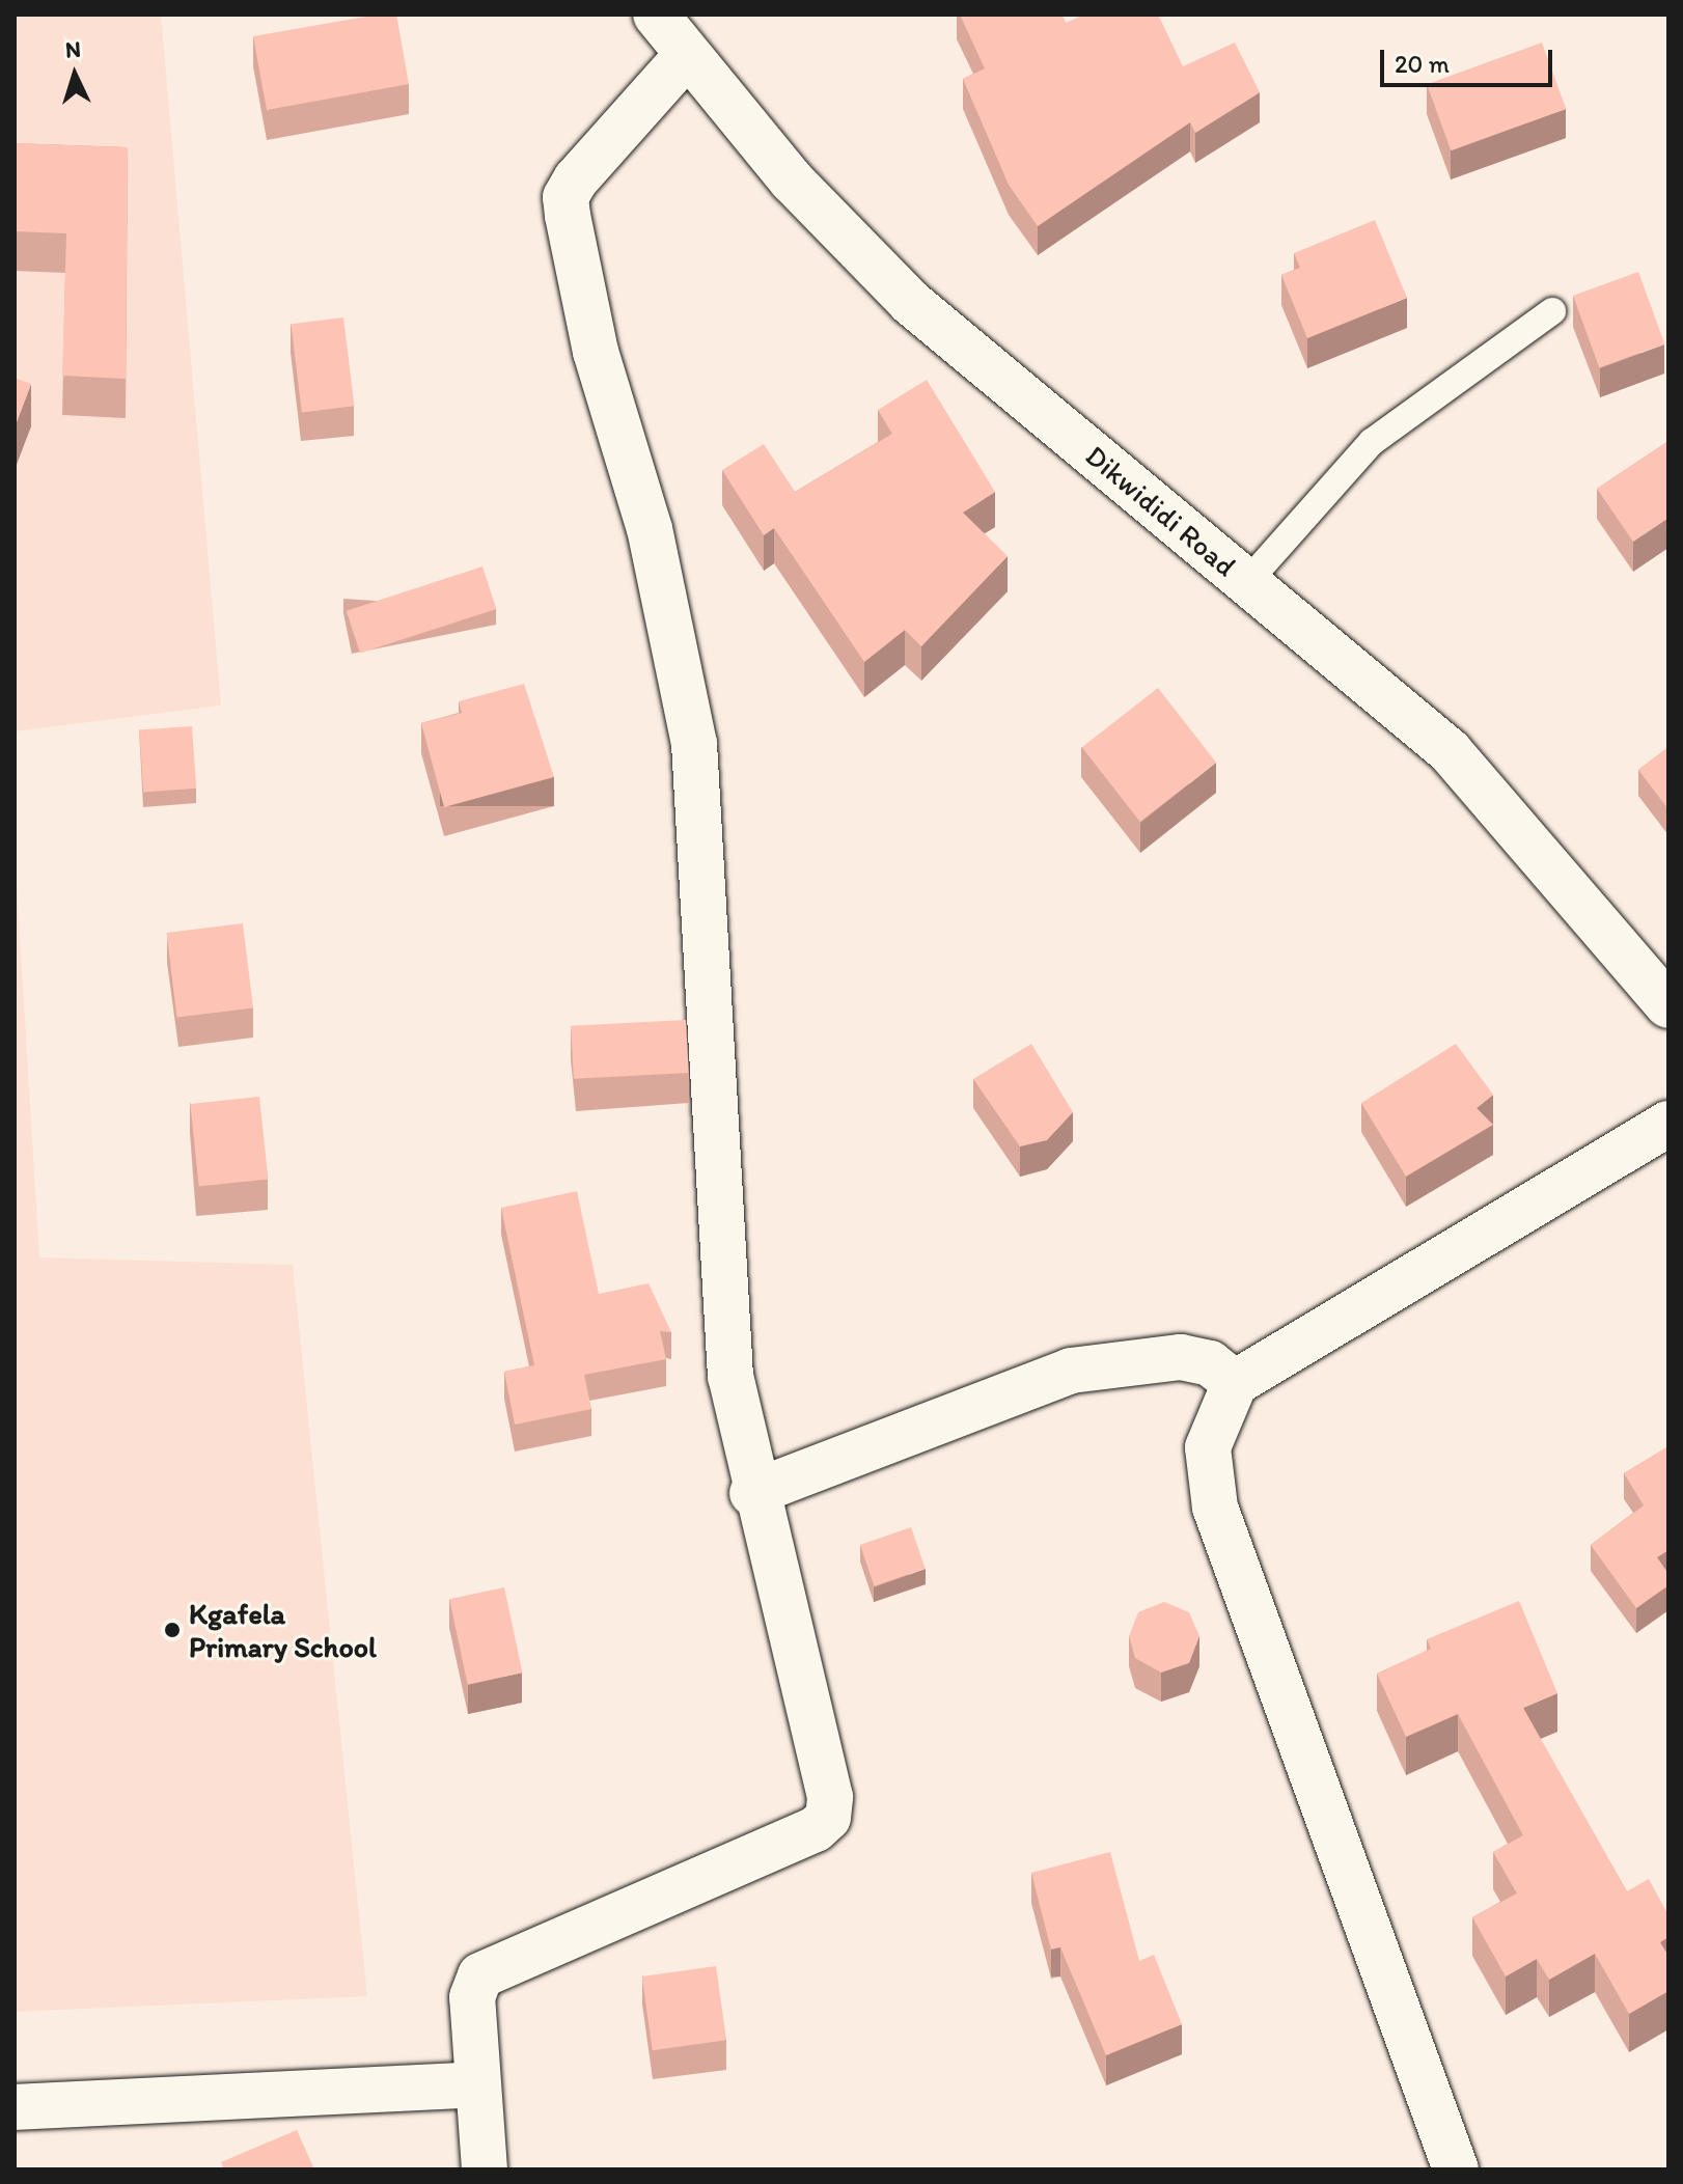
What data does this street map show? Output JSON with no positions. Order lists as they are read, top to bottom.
{
  "streets": {
    "street": ["Dikwididi Road"]
  },
  "places": ["Kgafela Primary School"],
  "scale_bar": "20 m",
  "north": "top"
}
